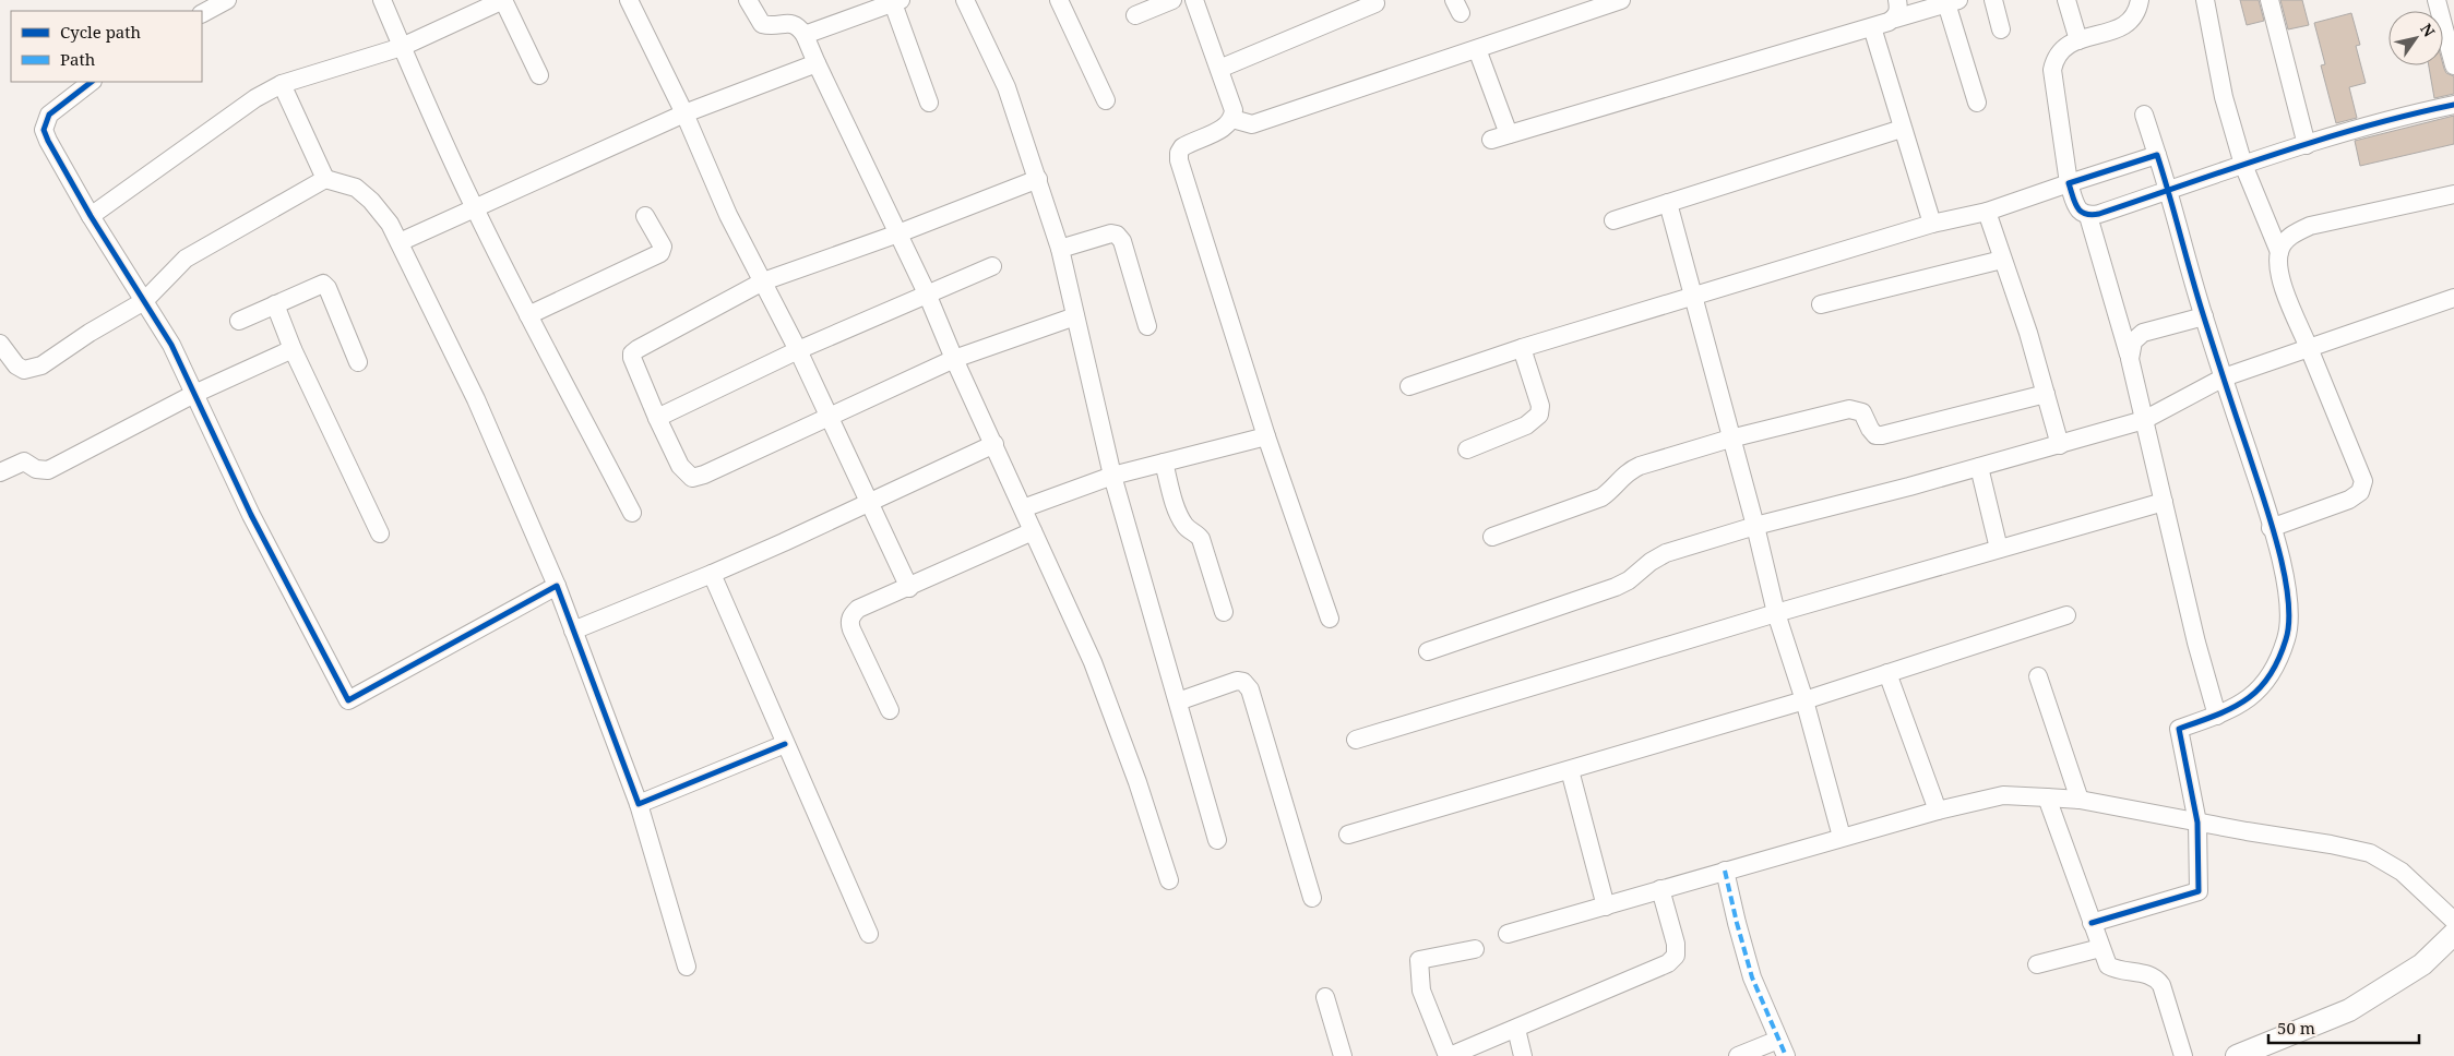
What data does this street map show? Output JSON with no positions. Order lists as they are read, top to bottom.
{
  "legend": ["Cycle path", "Path"],
  "scale_bar": "50 m",
  "north": "top right"
}
